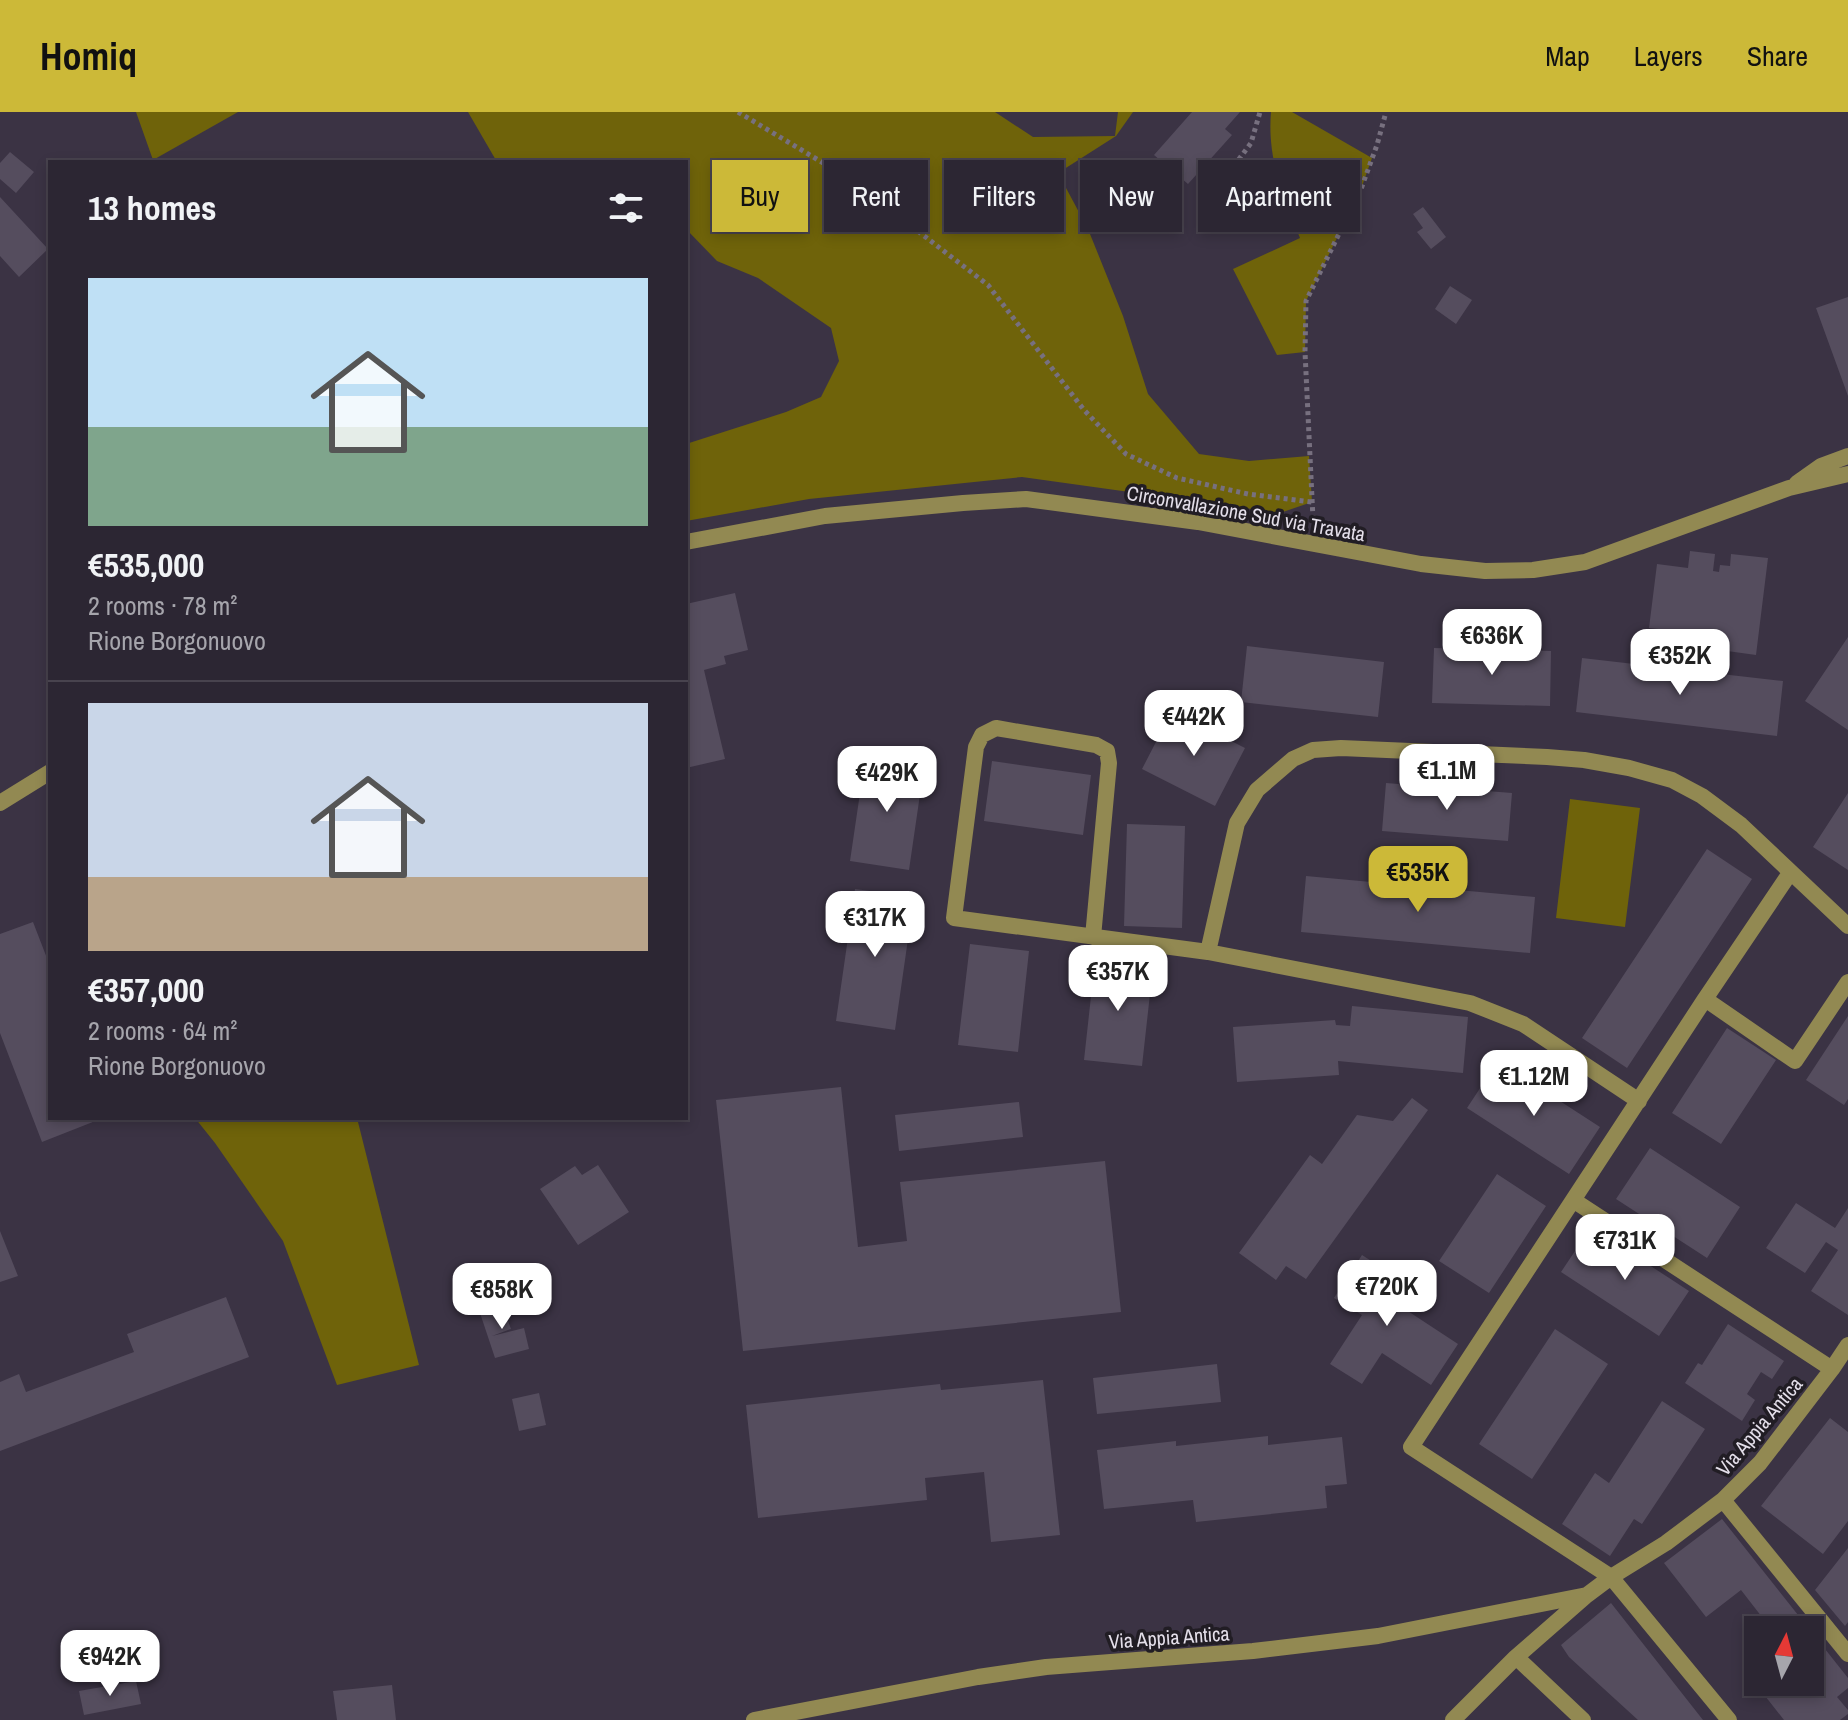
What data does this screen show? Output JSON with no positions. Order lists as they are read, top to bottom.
{
  "streets": {
    "street": ["Circonvallazione Sud via Travata", "Via Appia Antica"]
  },
  "north": "top",
  "page": {
    "header": "Homiq",
    "nav": ["Map", "Layers", "Share"],
    "chip": [
      "Buy",
      "Rent",
      "Filters",
      "New",
      "Apartment"
    ],
    "heading": "13 homes",
    "list": [
      {
        "name": "€535,000",
        "note": "2 rooms · 78 m² · Rione Borgonuovo"
      },
      {
        "name": "€357,000",
        "note": "2 rooms · 64 m² · Rione Borgonuovo"
      }
    ],
    "price": [
      "€636K",
      "€352K",
      "€442K",
      "€1.1M",
      "€429K",
      "€535K",
      "€317K",
      "€357K",
      "€1.12M",
      "€731K",
      "€720K",
      "€858K",
      "€942K"
    ]
  }
}
